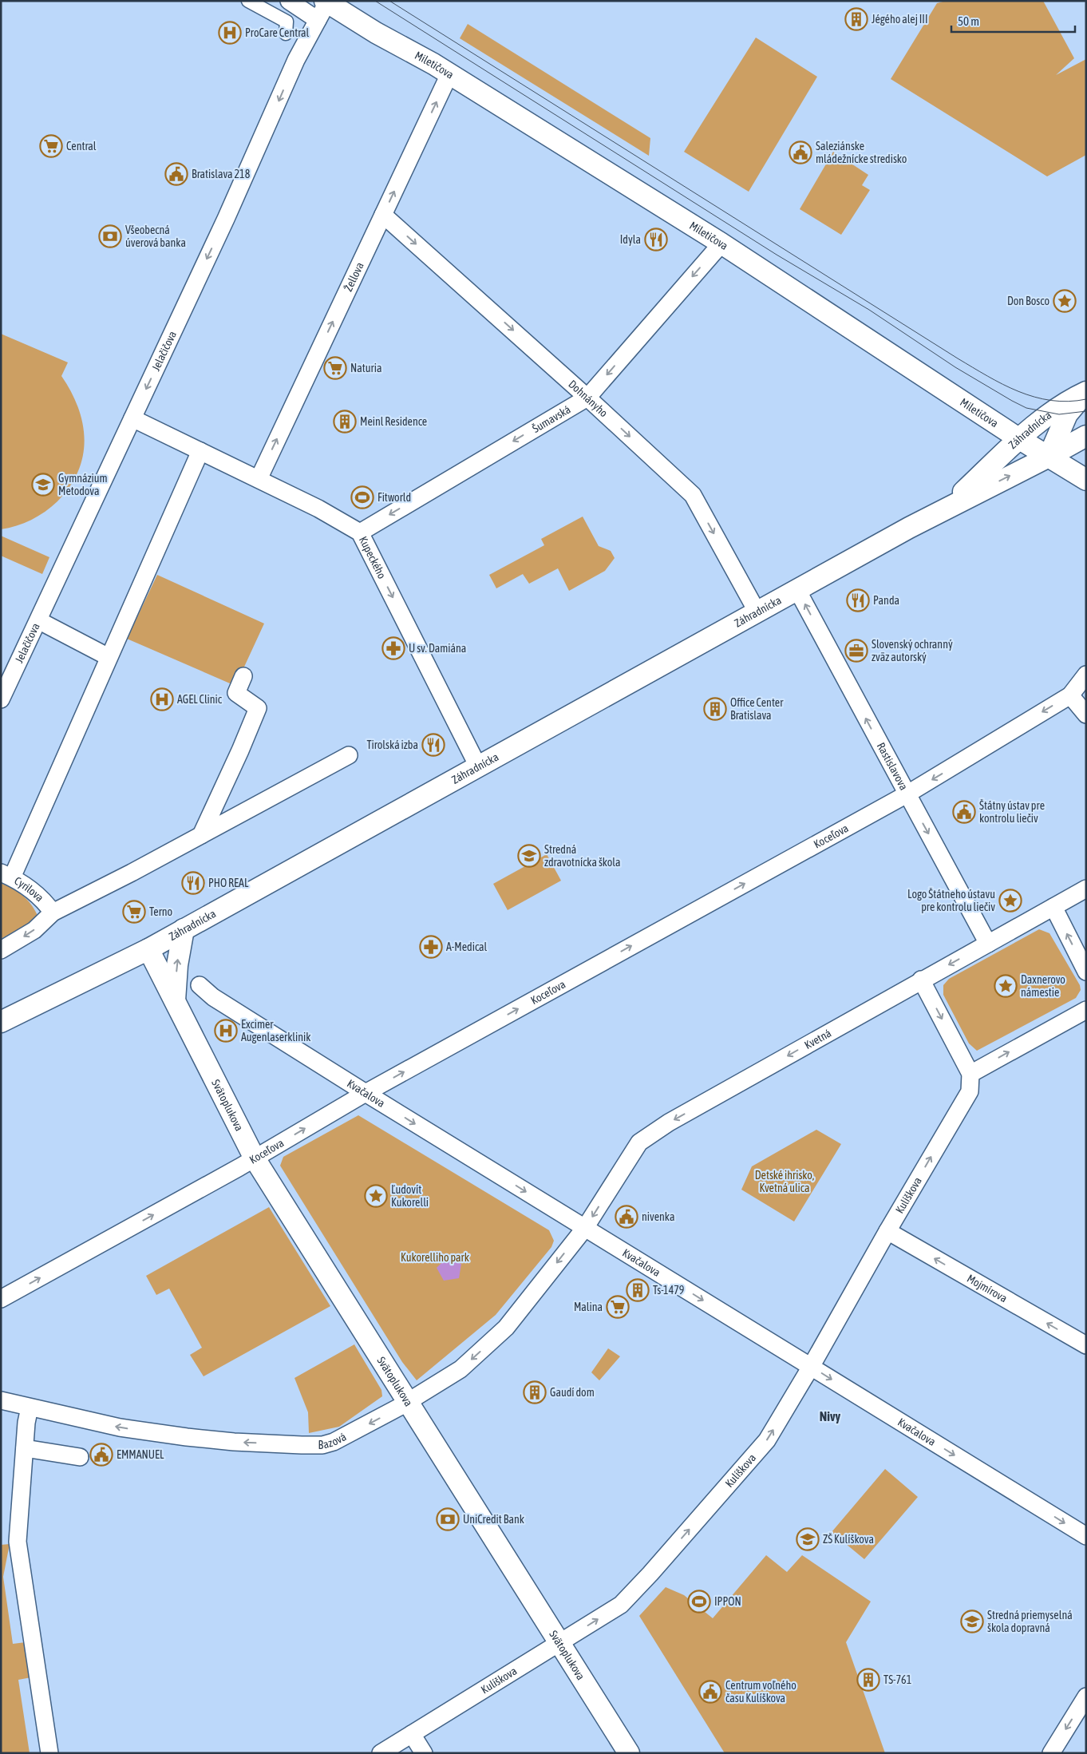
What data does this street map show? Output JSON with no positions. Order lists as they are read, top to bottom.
{
  "streets": {
    "street": [
      "Miletičova",
      "Žellova",
      "Jelačičova",
      "Dohnányho",
      "Šumavská",
      "Záhradnícka",
      "Kupeckého",
      "Rastislavova",
      "Koceľova",
      "Cyrilova",
      "Kvetná",
      "Kvačalova",
      "Svätoplukova",
      "Kulíškova",
      "Mojmírova",
      "Bazová"
    ]
  },
  "crossings": [
    ["Miletičova", "Žellova"],
    ["Miletičova", "Jelačičova"],
    ["Miletičova", "Šumavská"],
    ["Miletičova", "Záhradnícka"],
    ["Žellova", "Dohnányho"],
    ["Žellova", "Kupeckého"],
    ["Jelačičova", "Kupeckého"],
    ["Dohnányho", "Šumavská"],
    ["Dohnányho", "Záhradnícka"],
    ["Šumavská", "Kupeckého"],
    ["Záhradnícka", "Kupeckého"],
    ["Záhradnícka", "Rastislavova"],
    ["Záhradnícka", "Svätoplukova"],
    ["Rastislavova", "Koceľova"],
    ["Rastislavova", "Kvetná"],
    ["Koceľova", "Kvačalova"],
    ["Koceľova", "Svätoplukova"],
    ["Kvetná", "Kvačalova"],
    ["Kvetná", "Bazová"],
    ["Kvačalova", "Kulíškova"],
    ["Kvačalova", "Bazová"],
    ["Svätoplukova", "Kulíškova"],
    ["Svätoplukova", "Bazová"],
    ["Kulíškova", "Mojmírova"]
  ],
  "one_way": [
    "Žellova",
    "Jelačičova",
    "Dohnányho",
    "Šumavská",
    "Kupeckého",
    "Kvetná",
    "Kvačalova",
    "Kulíškova",
    "Mojmírova",
    "Bazová"
  ],
  "districts": ["Nivy"],
  "parks": ["Detské ihrisko, Kvetná ulica", "Kukorelliho park"],
  "places": {
    "building": [
      "Jégého alej III",
      "Meinl Residence",
      "Office Center Bratislava",
      "Ts-1479",
      "Gaudí dom",
      "TS-761"
    ],
    "hospital": ["ProCare Central", "AGEL Clinic", "Excimer Augenlaserklinik"],
    "supermarket": [
      "Central",
      "Naturia",
      "Terno",
      "Malina"
    ],
    "public building": [
      "Saleziánske mládežnícke stredisko",
      "Bratislava 218",
      "Štátny ústav pre kontrolu liečiv",
      "nivenka",
      "EMMANUEL",
      "Centrum voľného času Kulíškova"
    ],
    "bank": ["Všeobecná úverová banka", "UniCredit Bank"],
    "restaurant": [
      "Idyla",
      "Panda",
      "Tirolská izba",
      "PHO REAL"
    ],
    "place": [
      "Don Bosco",
      "Logo Štátneho ústavu pre kontrolu liečiv",
      "Daxnerovo námestie",
      "Ľudovít Kukorelli"
    ],
    "school or university": [
      "Gymnázium Metodova",
      "Stredná zdravotnícka škola",
      "ZŠ Kulíškova",
      "Stredná priemyselná škola dopravná"
    ],
    "sports": ["Fitworld", "IPPON"],
    "pharmacy": ["U sv. Damiána", "A-Medical"],
    "office": ["Slovenský ochranný zväz autorský"]
  },
  "scale_bar": "50 m"
}
